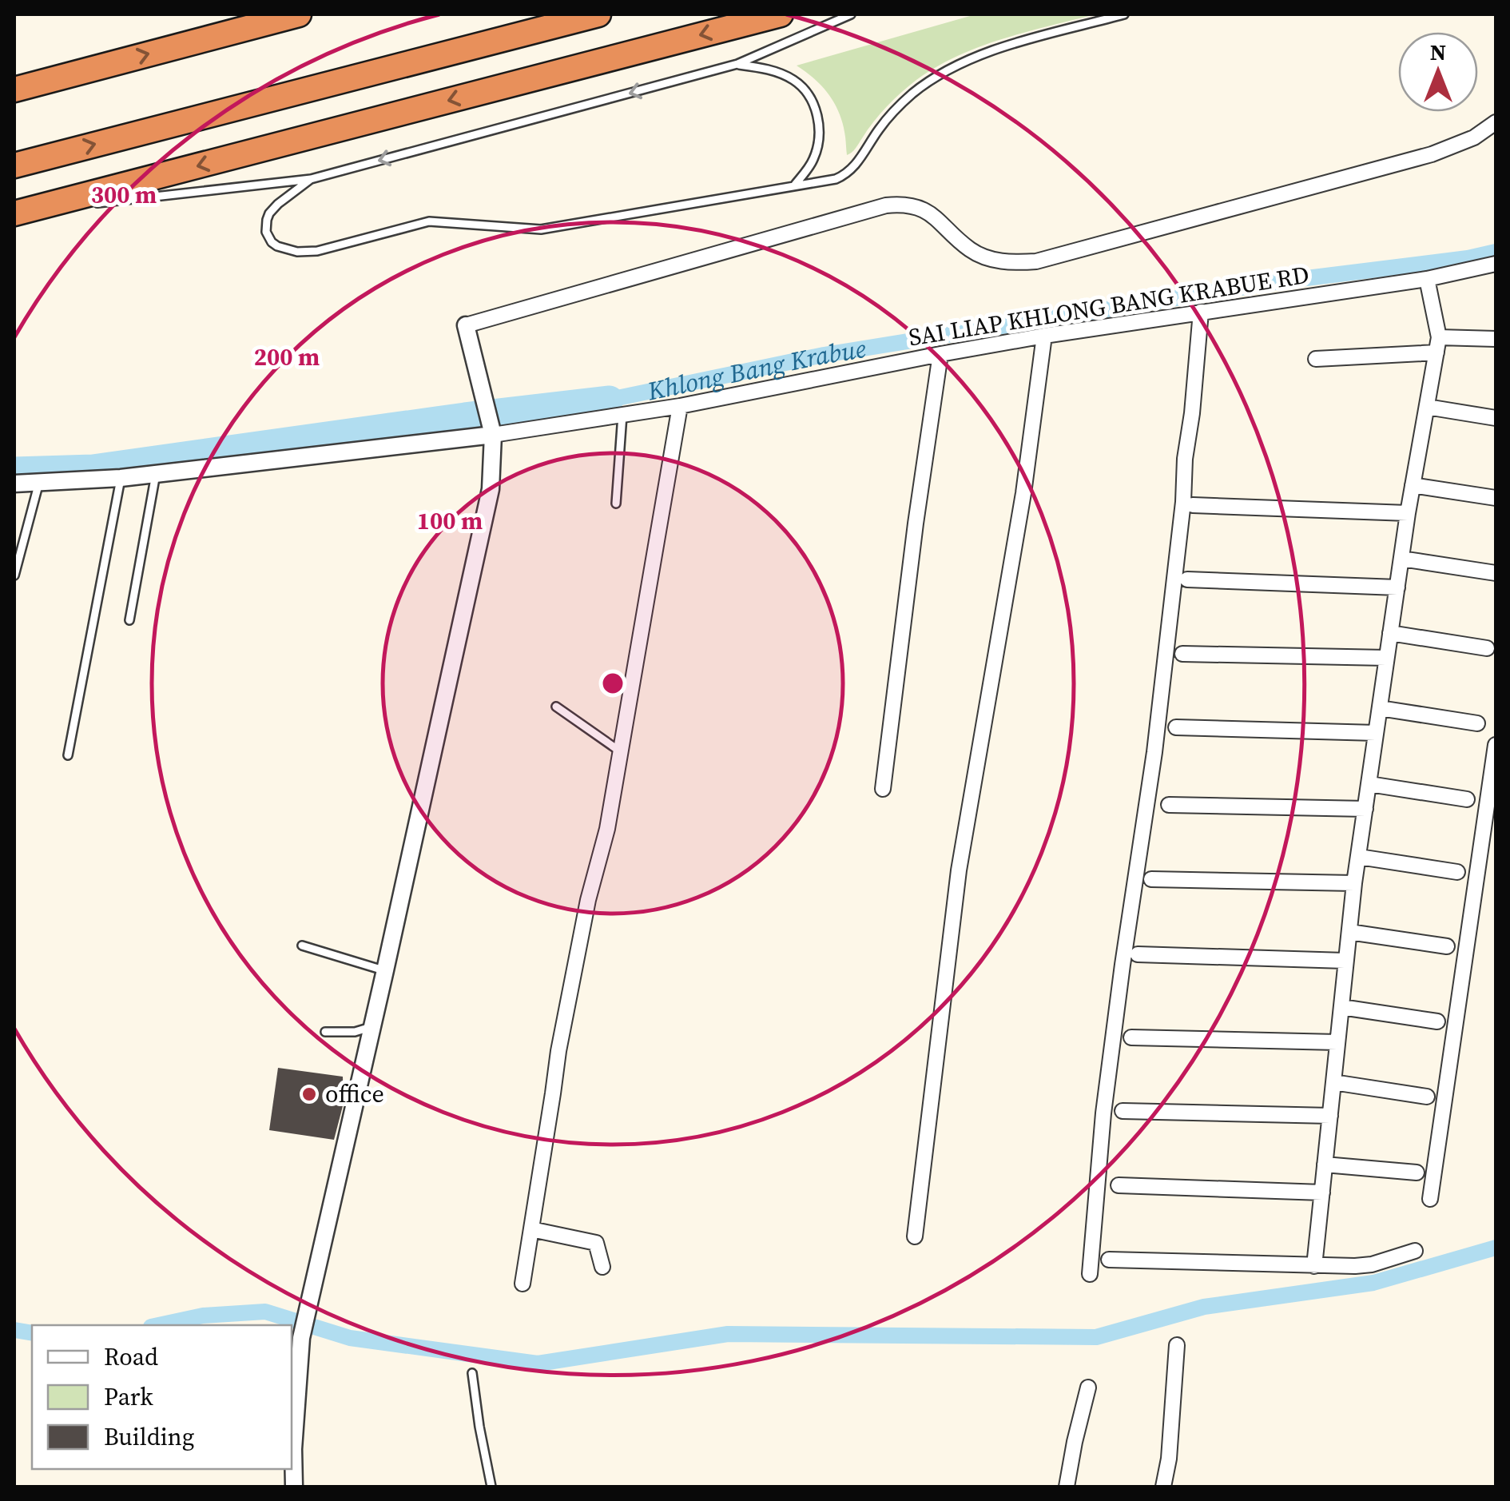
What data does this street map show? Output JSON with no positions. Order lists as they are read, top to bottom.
{
  "streets": {
    "street": ["SAI LIAP KHLONG BANG KRABUE RD"]
  },
  "water": ["Khlong Bang Krabue"],
  "places": ["office"],
  "legend": ["Road", "Park", "Building"],
  "north": "top",
  "rings": ["300 m", "200 m", "100 m"]
}
